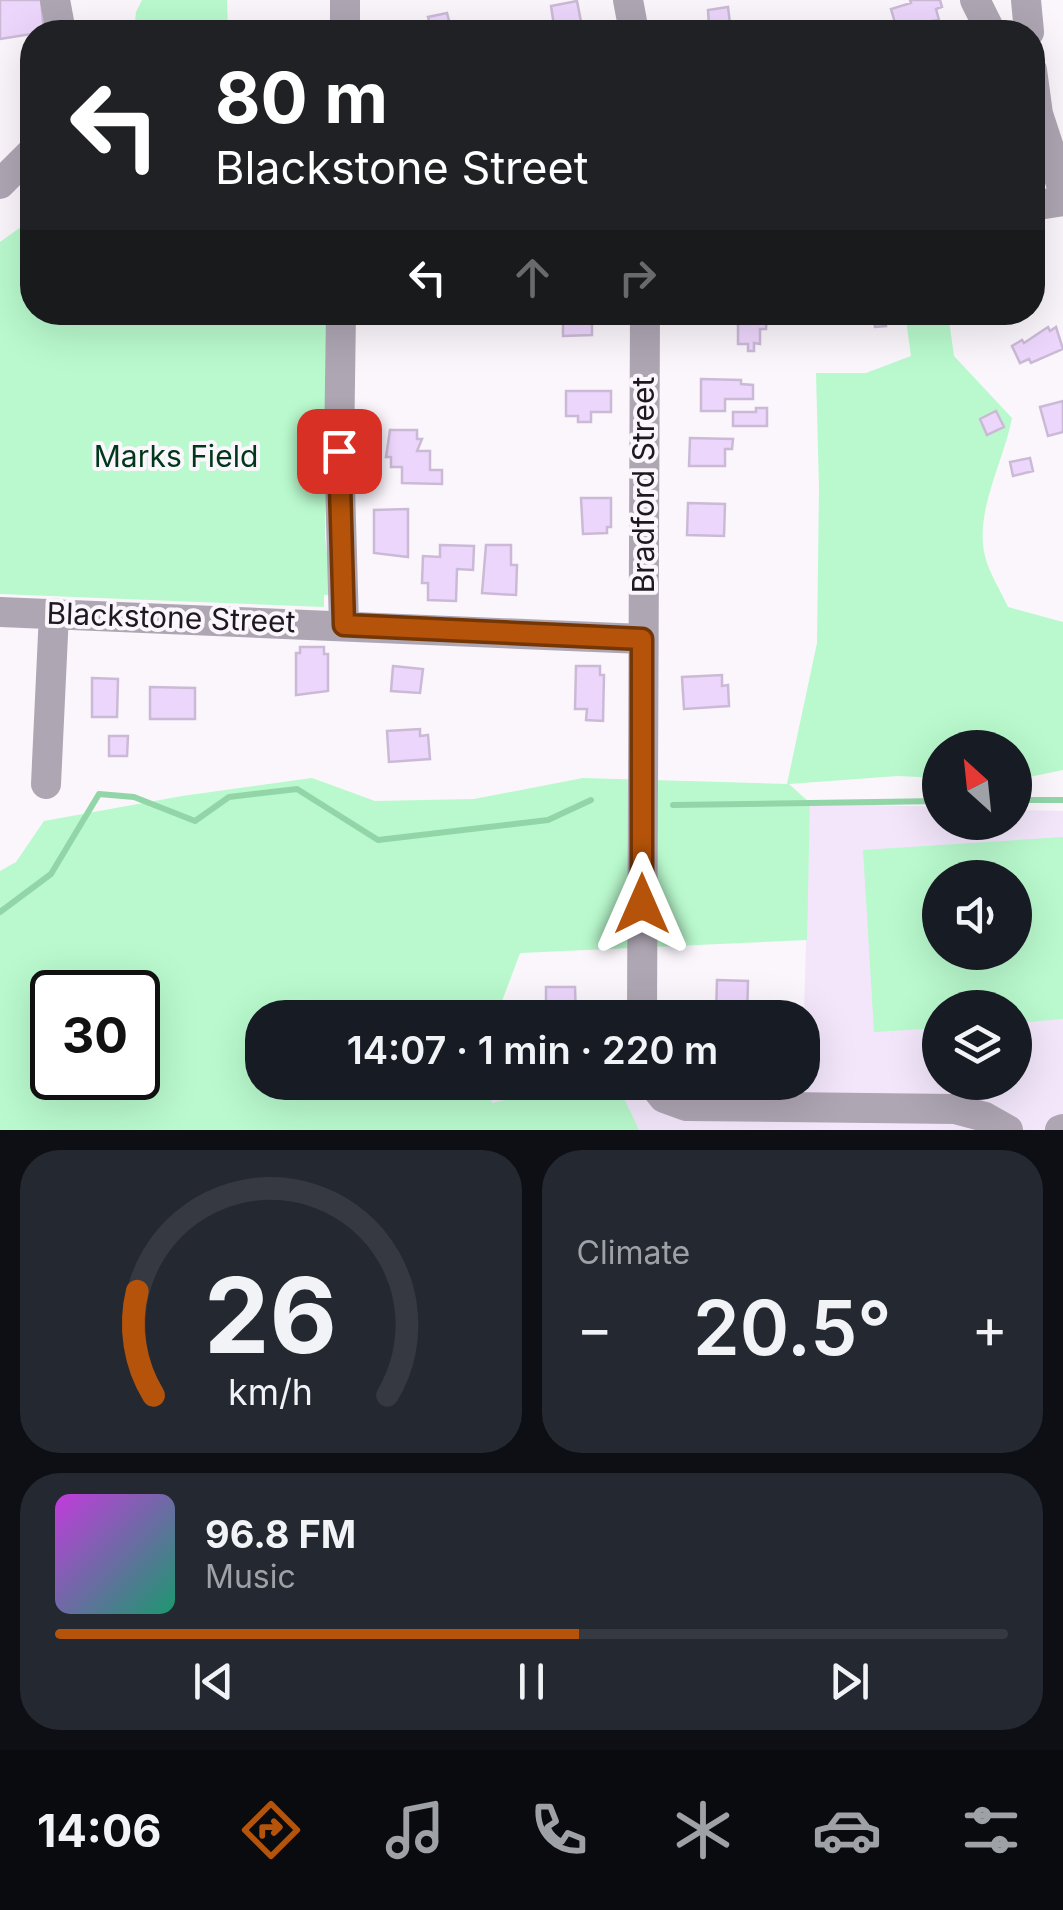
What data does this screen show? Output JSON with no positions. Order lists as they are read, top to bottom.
{
  "streets": {
    "street": ["Bradford Street", "Blackstone Street"]
  },
  "crossings": [
    ["Bradford Street", "Blackstone Street"]
  ],
  "parks": ["Marks Field"],
  "north": "top left",
  "page": {
    "turn": ["80 m", "Blackstone Street"],
    "limit": "30",
    "trip": "14:07 · 1 min · 220 m",
    "tile": "Climate",
    "heat": ["−", "20.5°", "+"],
    "song": ["96.8 FM", "Music"],
    "tabs": "14:06",
    "gauge": ["26", "km/h"]
  }
}
